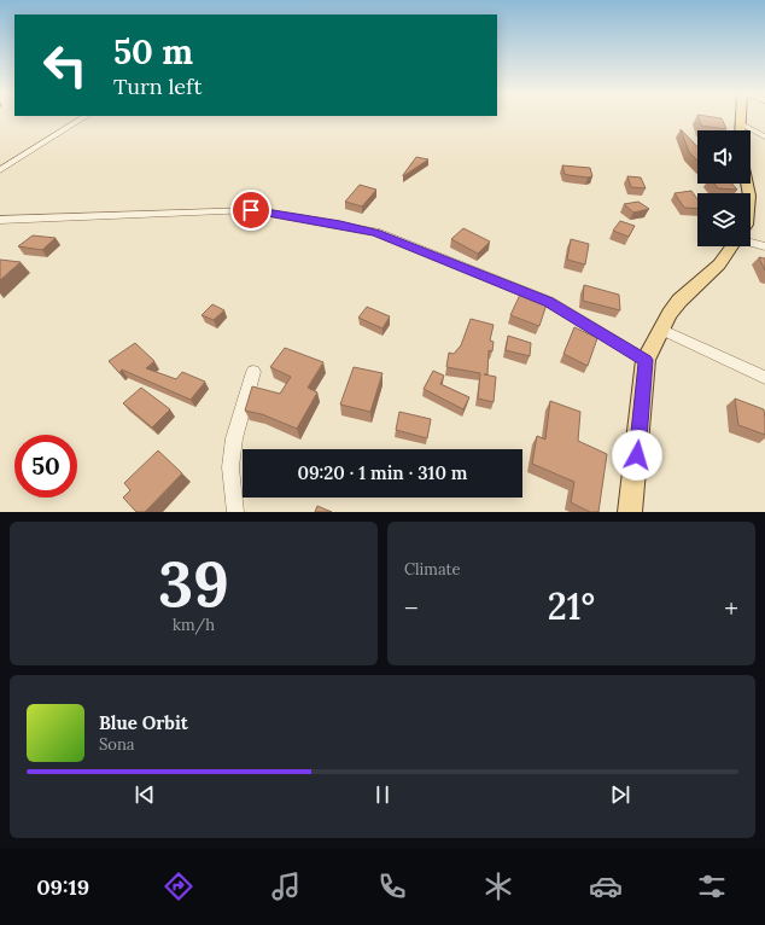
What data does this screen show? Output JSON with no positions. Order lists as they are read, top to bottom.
{
  "page": {
    "turn": ["50 m", "Turn left"],
    "limit": "50",
    "trip": "09:20 · 1 min · 310 m",
    "tile": [
      ["39", "km/h"],
      "Climate"
    ],
    "heat": ["−", "21°", "+"],
    "song": ["Blue Orbit", "Sona"],
    "tabs": "09:19"
  }
}
